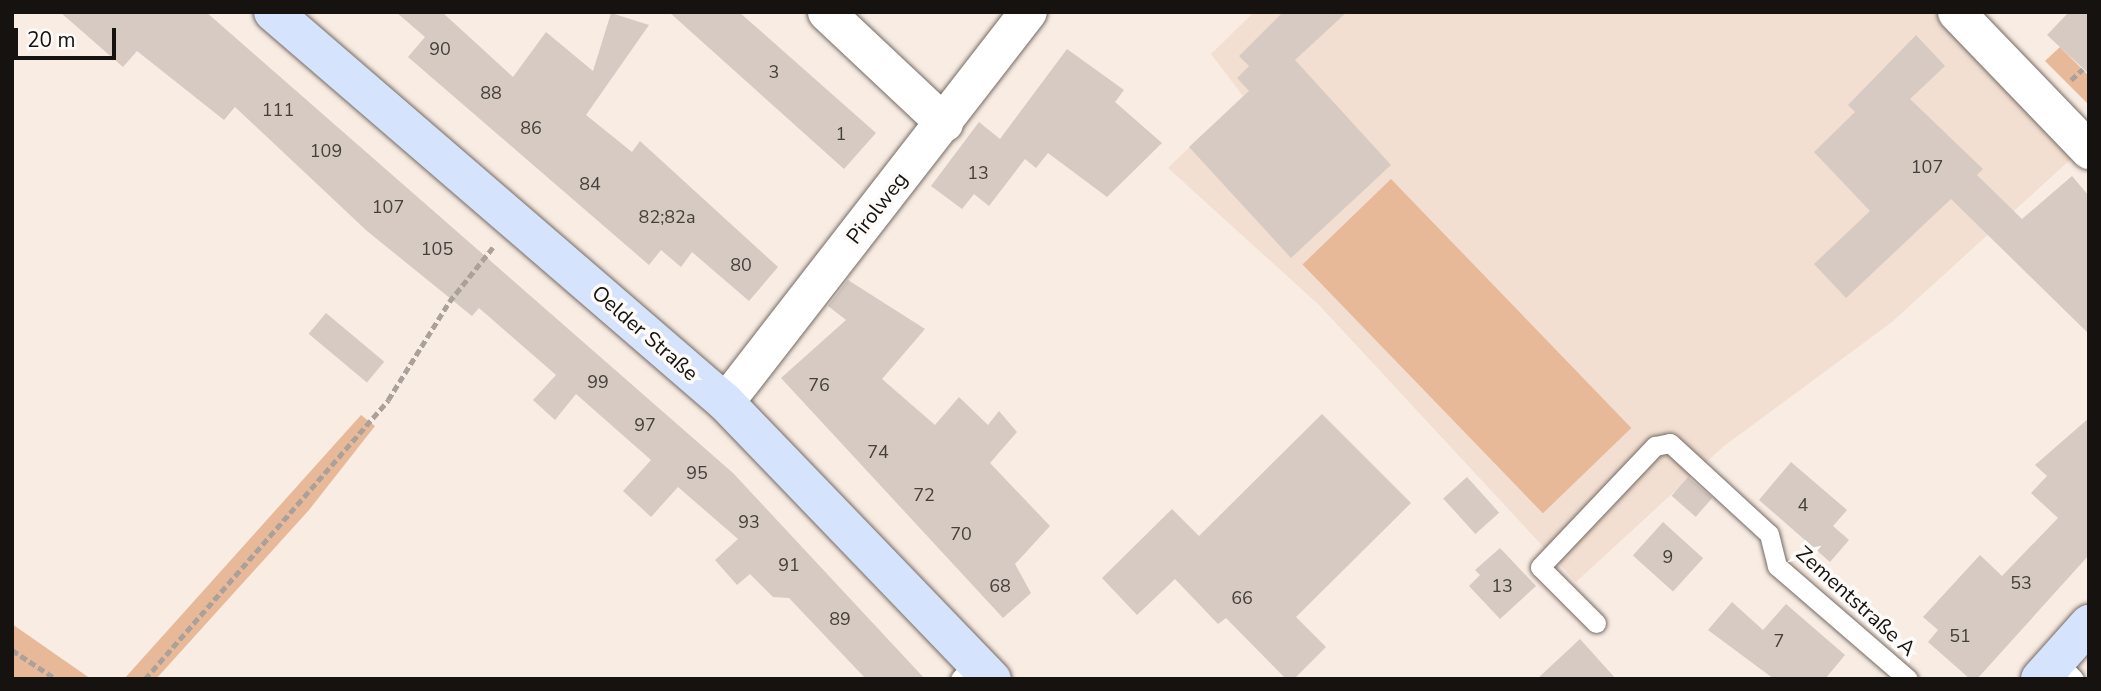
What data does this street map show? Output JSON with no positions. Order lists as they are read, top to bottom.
{
  "streets": {
    "street": ["Pirolweg", "Oelder Straße"],
    "lane": ["Zementstraße A"]
  },
  "crossings": [
    ["Pirolweg", "Oelder Straße"]
  ],
  "house_numbers": [
    "90",
    "3",
    "88",
    "111",
    "86",
    "1",
    "109",
    "107",
    "13",
    "84",
    "107",
    "82;82a",
    "105",
    "80",
    "99",
    "76",
    "97",
    "74",
    "95",
    "72",
    "4",
    "93",
    "70",
    "9",
    "91",
    "53",
    "68",
    "13",
    "66",
    "89",
    "51",
    "7"
  ],
  "scale_bar": "20 m"
}
